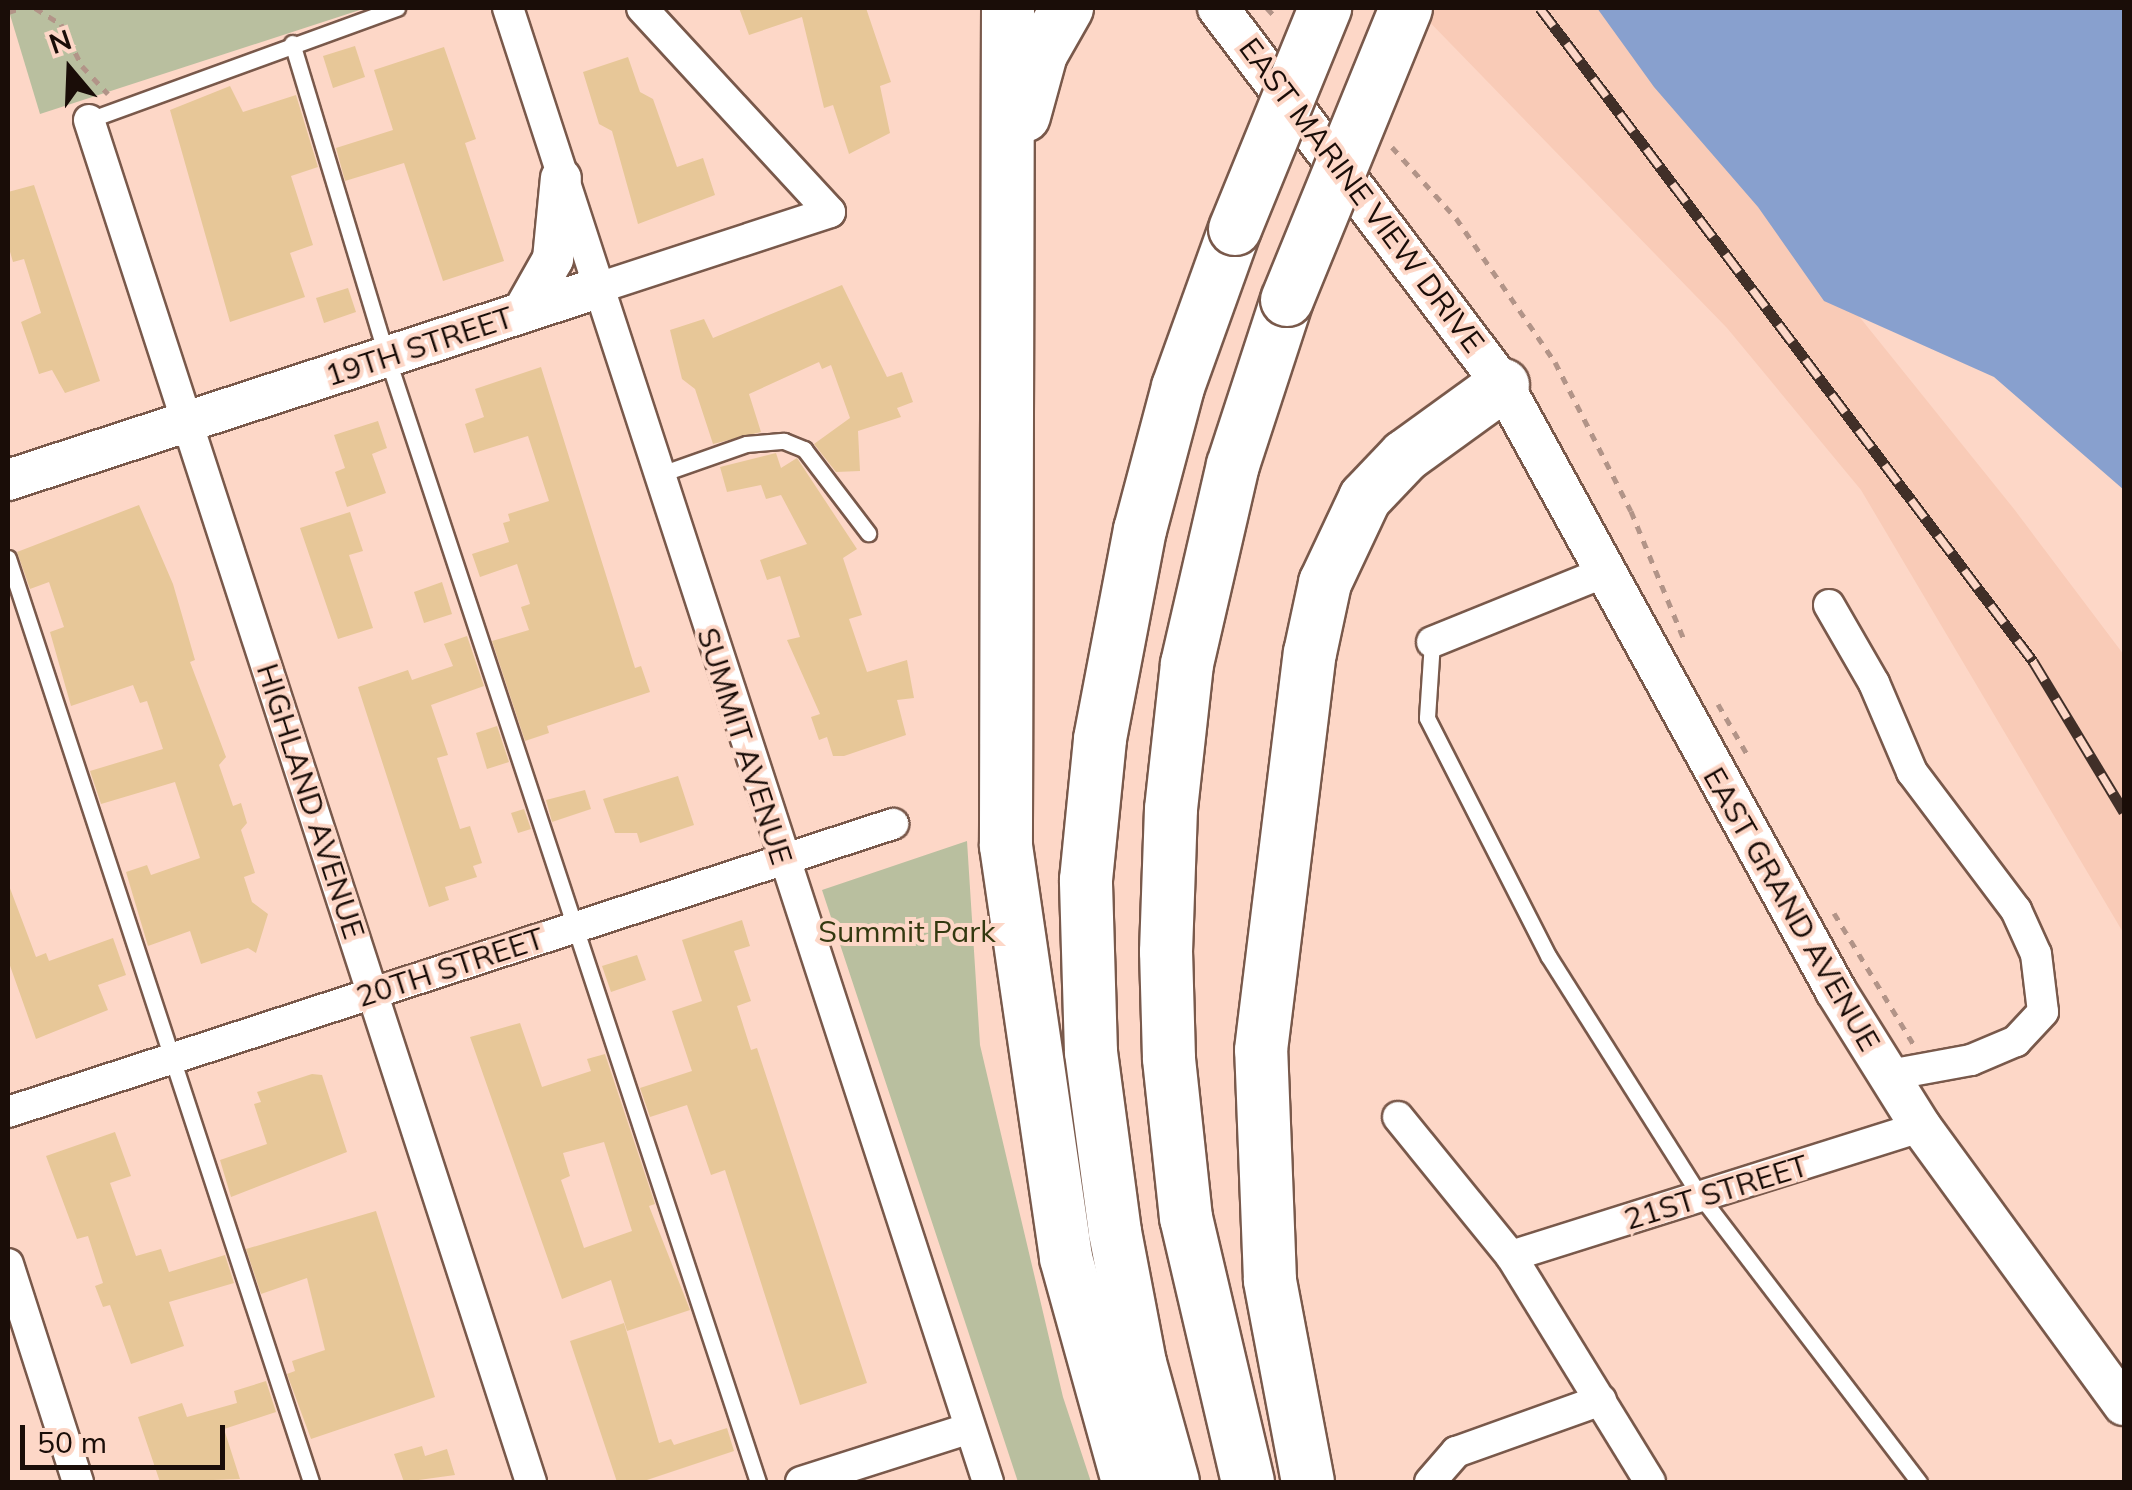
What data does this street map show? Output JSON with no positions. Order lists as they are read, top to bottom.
{
  "streets": {
    "main road": ["EAST MARINE VIEW DRIVE", "19TH STREET", "EAST GRAND AVENUE"],
    "street": [
      "SUMMIT AVENUE",
      "HIGHLAND AVENUE",
      "20TH STREET",
      "21ST STREET"
    ]
  },
  "crossings": [
    ["EAST MARINE VIEW DRIVE", "EAST GRAND AVENUE"],
    ["19TH STREET", "SUMMIT AVENUE"],
    ["19TH STREET", "HIGHLAND AVENUE"],
    ["SUMMIT AVENUE", "20TH STREET"],
    ["HIGHLAND AVENUE", "20TH STREET"],
    ["EAST GRAND AVENUE", "21ST STREET"]
  ],
  "parks": ["Summit Park"],
  "scale_bar": "50 m",
  "north": "top"
}
